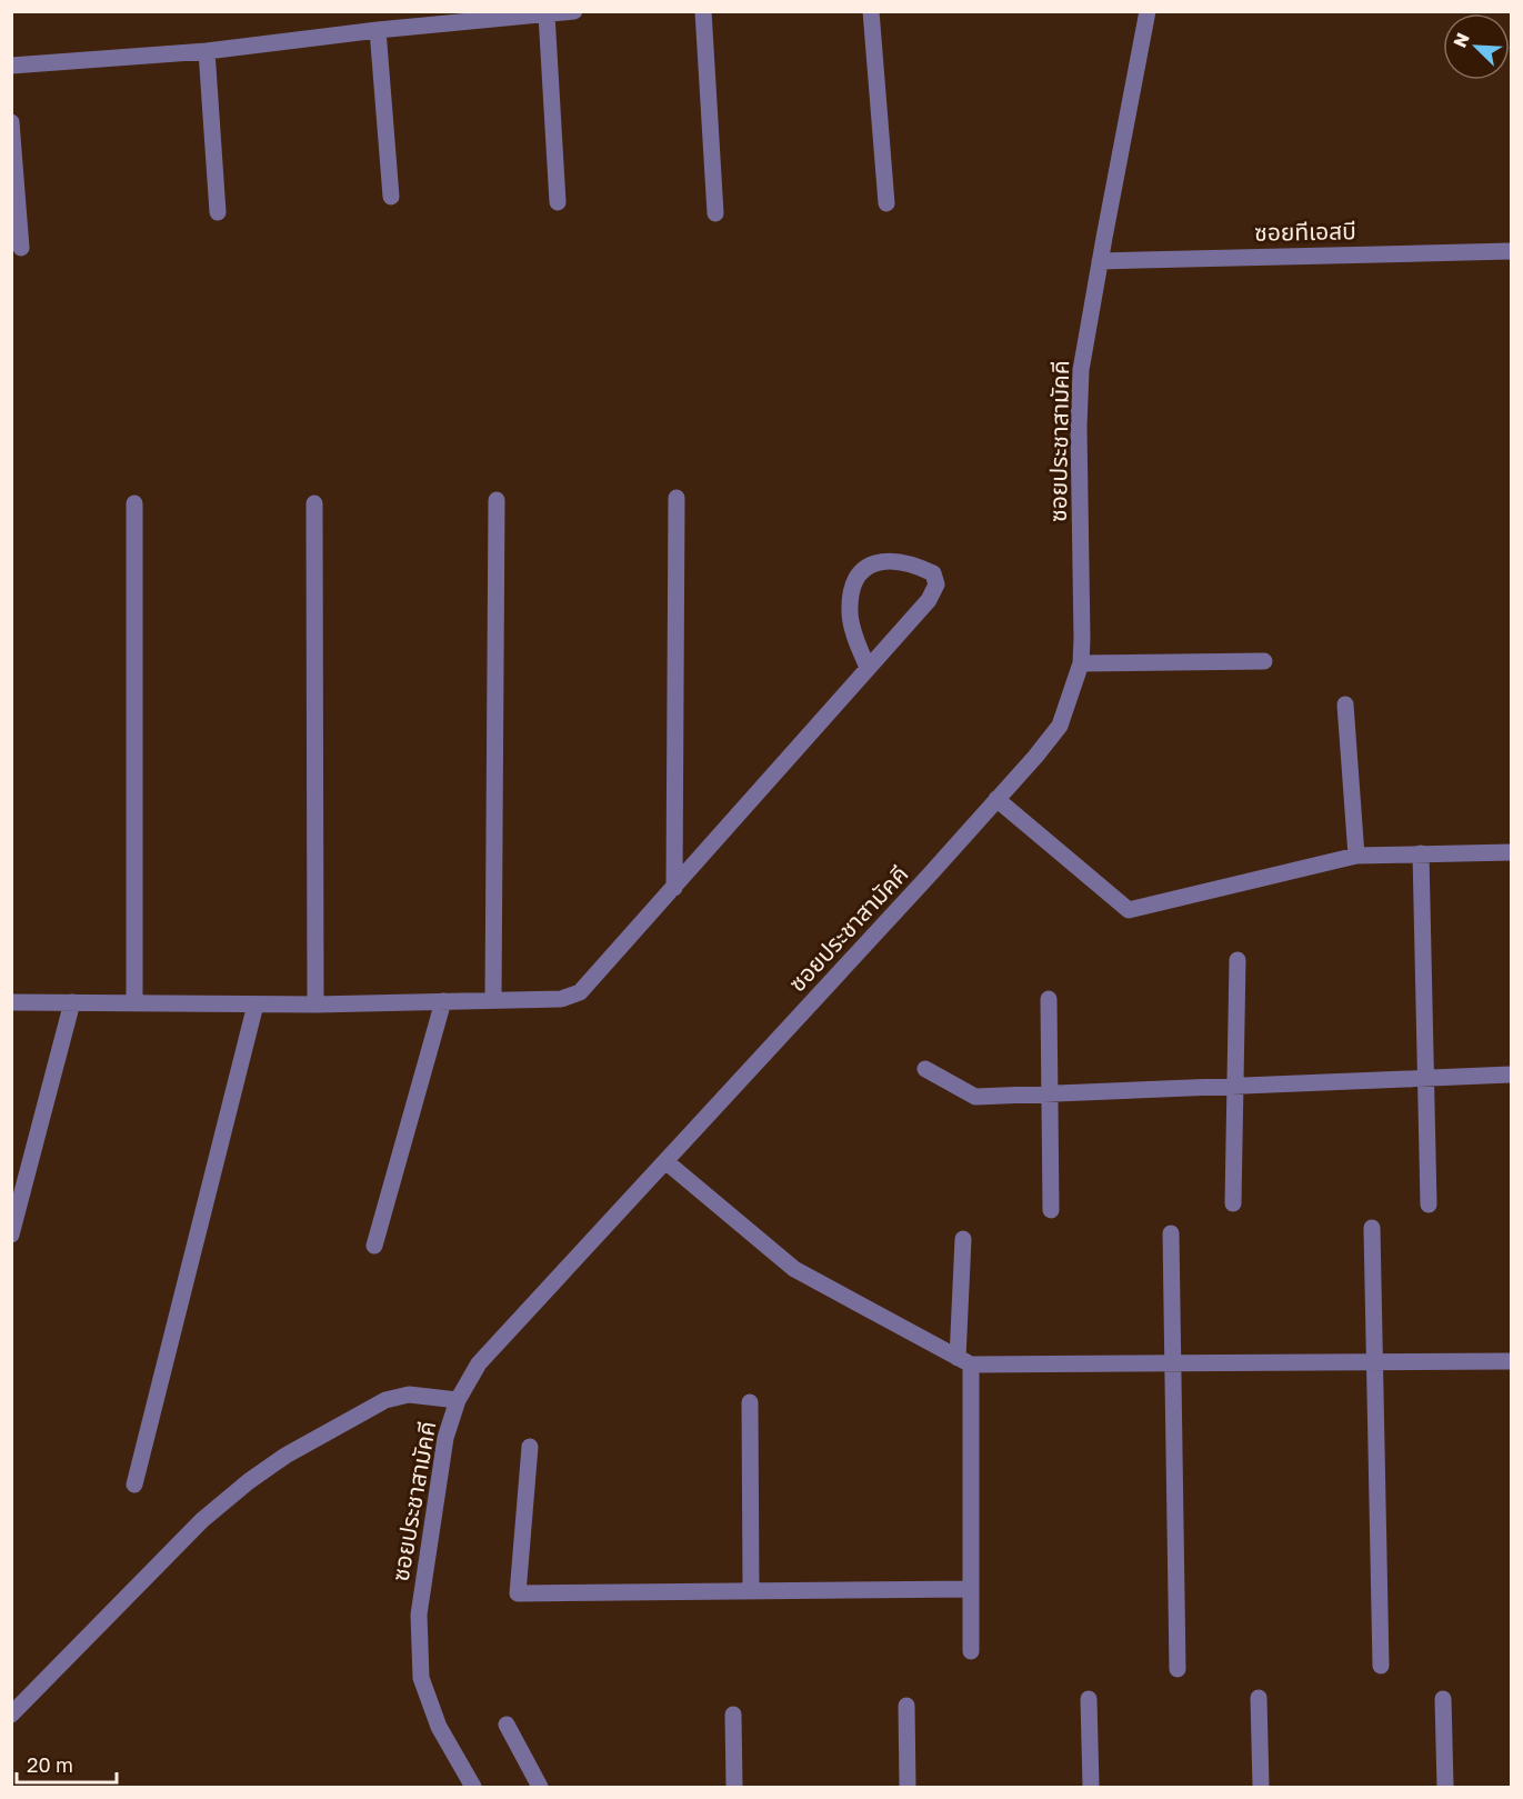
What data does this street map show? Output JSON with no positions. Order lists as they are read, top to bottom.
{
  "streets": {
    "street": ["ซอยทีเอสบี", "ซอยประชาสามัคคี"]
  },
  "crossings": [
    ["ซอยทีเอสบี", "ซอยประชาสามัคคี"]
  ],
  "scale_bar": "20 m",
  "north": "top left"
}
